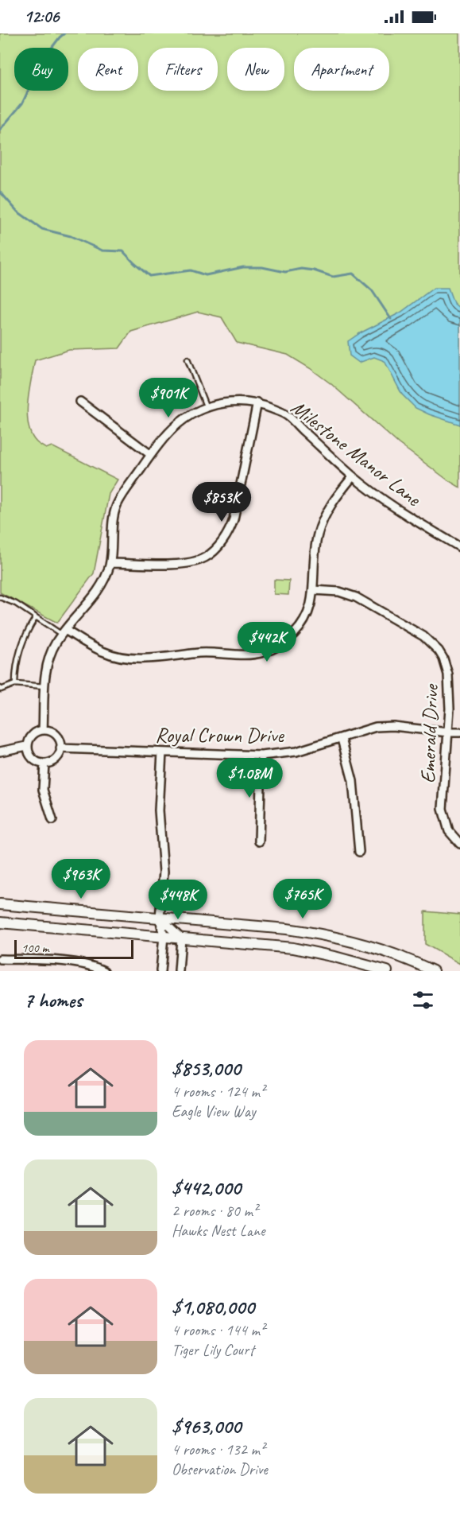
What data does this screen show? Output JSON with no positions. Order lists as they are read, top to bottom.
{
  "streets": {
    "street": ["Milestone Manor Lane", "Emerald Drive", "Royal Crown Drive"]
  },
  "crossings": [
    ["Milestone Manor Lane", "Royal Crown Drive"],
    ["Emerald Drive", "Royal Crown Drive"]
  ],
  "scale_bar": "100 m",
  "page": {
    "status": "12:06",
    "chip": [
      "Buy",
      "Rent",
      "Filters",
      "New",
      "Apartment"
    ],
    "price": [
      "$901K",
      "$853K",
      "$442K",
      "$1.08M",
      "$963K",
      "$765K",
      "$448K"
    ],
    "scale": "100 m",
    "heading": "7 homes",
    "list": [
      {
        "name": "$853,000",
        "note": "4 rooms · 124 m² · Eagle View Way"
      },
      {
        "name": "$442,000",
        "note": "2 rooms · 80 m² · Hawks Nest Lane"
      },
      {
        "name": "$1,080,000",
        "note": "4 rooms · 144 m² · Tiger Lily Court"
      },
      {
        "name": "$963,000",
        "note": "4 rooms · 132 m² · Observation Drive"
      }
    ]
  }
}
